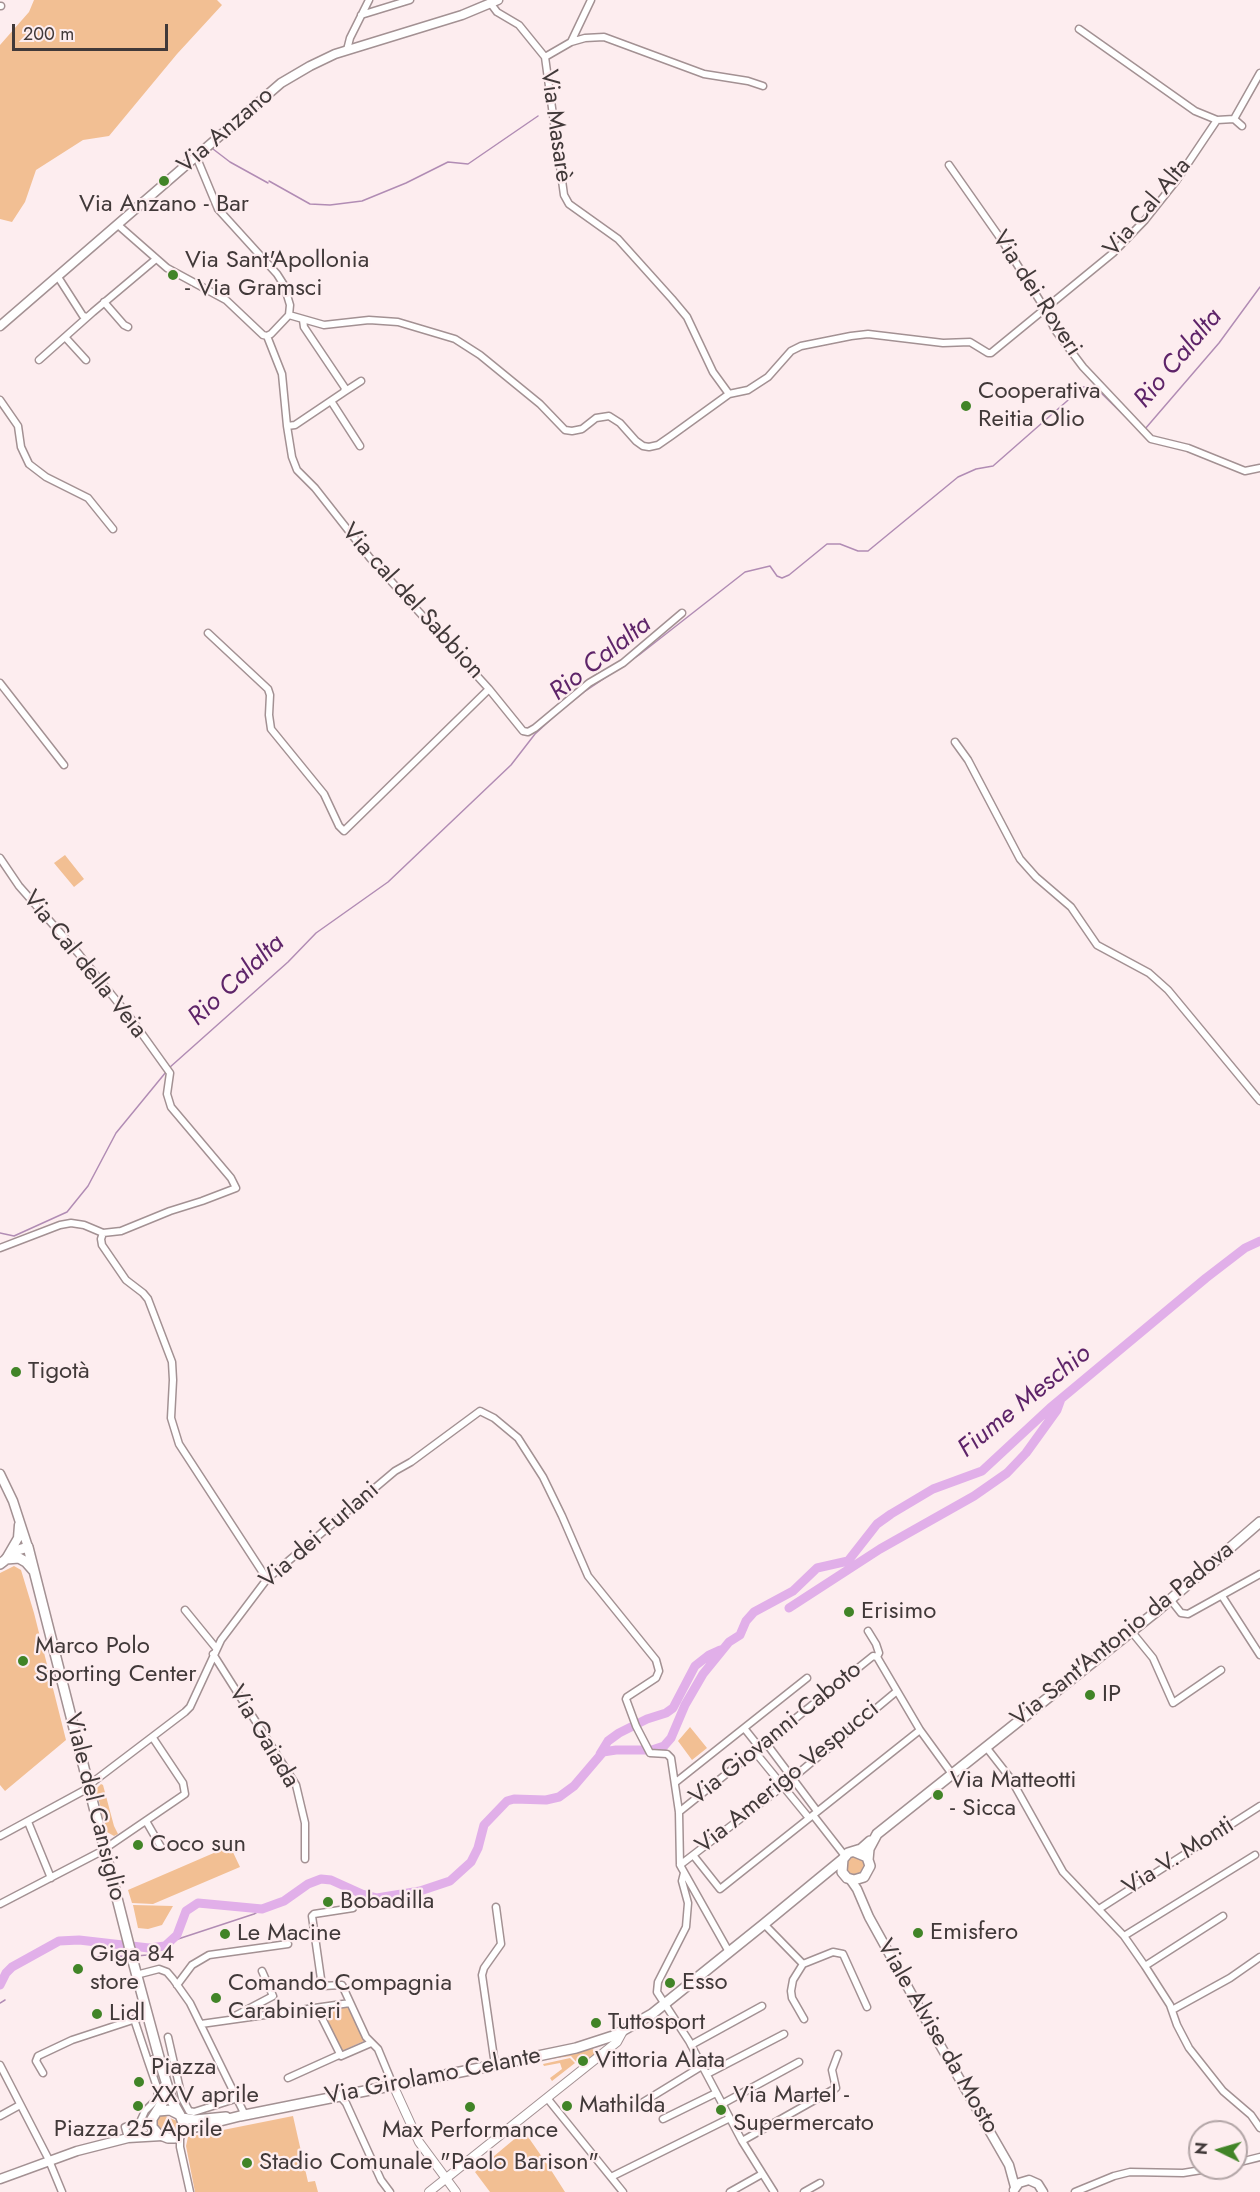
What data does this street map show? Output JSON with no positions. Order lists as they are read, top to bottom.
{
  "streets": {
    "main road": [
      "Via Anzano",
      "Via Sant'Antonio da Padova",
      "Viale del Cansiglio",
      "Viale Alvise da Mosto",
      "Via Girolamo Celante"
    ],
    "street": [
      "Via Masarè",
      "Via Cal Alta",
      "Via dei Roveri",
      "Via cal del Sabbion",
      "Via Cal della Veia",
      "Via dei Furlani",
      "Via Giovanni Caboto",
      "Via Gaiada",
      "Via Amerigo Vespucci",
      "Via V. Monti"
    ]
  },
  "crossings": [
    ["Via Masarè", "Via Anzano"],
    ["Via Masarè", "Via Cal Alta"],
    ["Via Cal Alta", "Via dei Roveri"],
    ["Via dei Furlani", "Via Gaiada"],
    ["Via dei Furlani", "Viale del Cansiglio"],
    ["Via Sant'Antonio da Padova", "Viale Alvise da Mosto"],
    ["Via Sant'Antonio da Padova", "Via Girolamo Celante"],
    ["Viale del Cansiglio", "Via Girolamo Celante"]
  ],
  "water": ["Rio Calalta", "Fiume Meschio"],
  "places": [
    "Via Anzano - Bar",
    "Via Sant'Apollonia - Via Gramsci",
    "Cooperativa Reitia Olio",
    "Tigotà",
    "Erisimo",
    "Marco Polo Sporting Center",
    "IP",
    "Via Matteotti - Sicca",
    "Coco sun",
    "Bobadilla",
    "Emisfero",
    "Le Macine",
    "Giga 84 store",
    "Esso",
    "Comando Compagnia Carabinieri",
    "Lidl",
    "Tuttosport",
    "Vittoria Alata",
    "Piazza XXV aprile",
    "Piazza 25 Aprile",
    "Mathilda",
    "Max Performance",
    "Via Martel - Supermercato",
    "Stadio Comunale \"Paolo Barison\""
  ],
  "scale_bar": "200 m",
  "north": "left"
}
